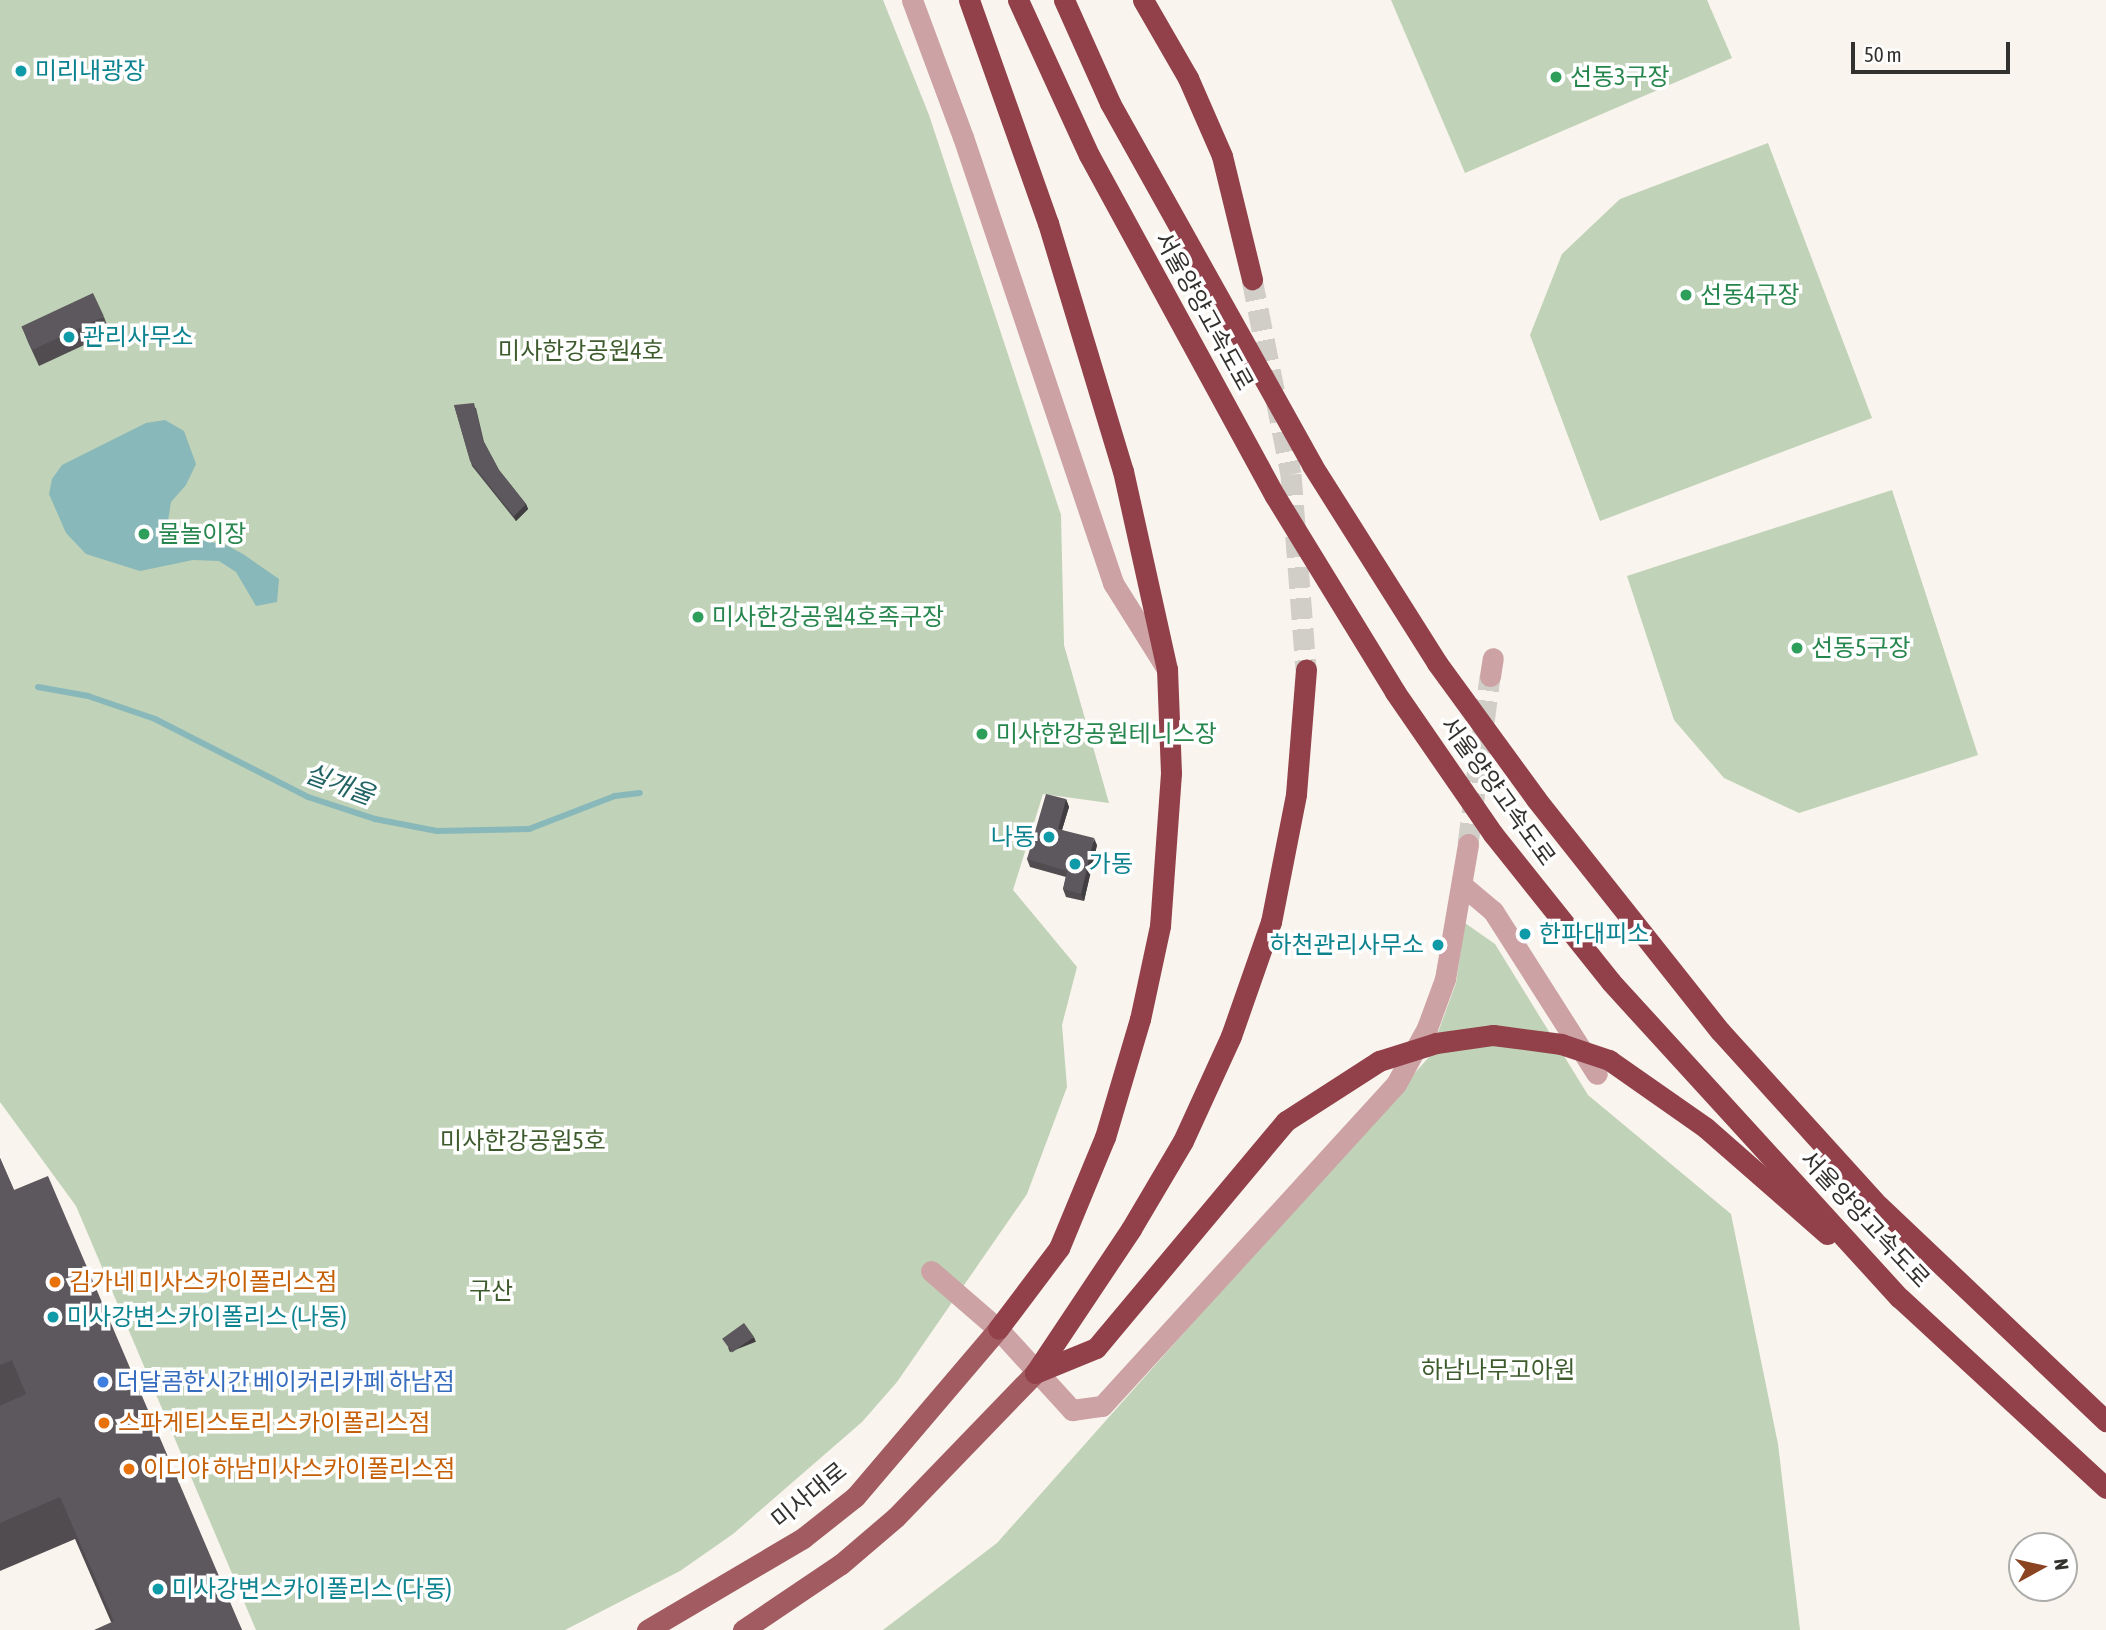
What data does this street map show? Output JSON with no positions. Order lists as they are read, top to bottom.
{
  "streets": {
    "highway": ["서울양양고속도로"],
    "main road": ["미사대로"]
  },
  "water": ["실개울"],
  "parks": [
    "미사한강공원4호",
    "미사한강공원5호",
    "구산",
    "하남나무고아원"
  ],
  "places": [
    "미리내광장",
    "선동3구장",
    "선동4구장",
    "관리사무소",
    "물놀이장",
    "미사한강공원4호족구장",
    "선동5구장",
    "미사한강공원테니스장",
    "나동",
    "가동",
    "한파대피소",
    "하천관리사무소",
    "김가네 미사스카이폴리스점",
    "미사강변스카이폴리스 (나동)",
    "더달콤한시간 베이커리카페 하남점",
    "스파게티스토리 스카이폴리스점",
    "이디야 하남미사스카이폴리스점",
    "미사강변스카이폴리스 (다동)"
  ],
  "scale_bar": "50 m",
  "north": "right"
}
